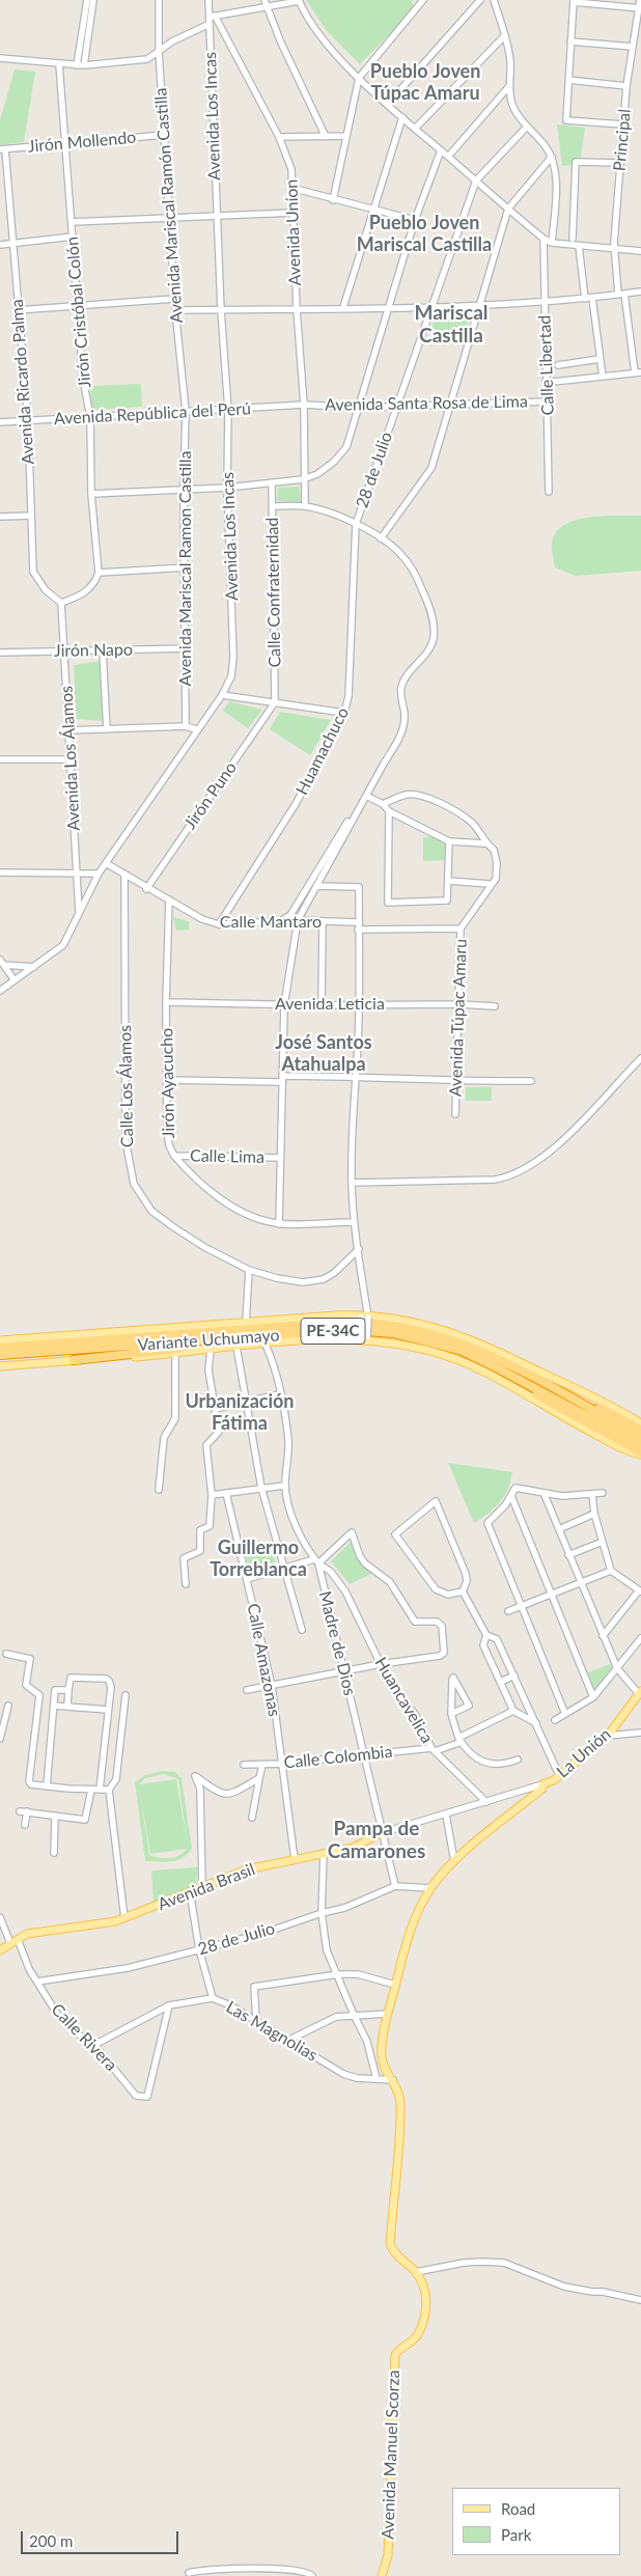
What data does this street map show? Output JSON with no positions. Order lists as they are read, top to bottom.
{
  "streets": {
    "highway": ["PE-34C", "Variante Uchumayo"],
    "main road": ["La Unión", "Avenida Brasil", "Avenida Manuel Scorza"],
    "street": [
      "Avenida Los Incas",
      "Principal",
      "Jirón Mollendo",
      "Avenida Mariscal Ramón Castilla",
      "Avenida Uníon",
      "Jirón Cristóbal Colón",
      "Calle Libertad",
      "Avenida Ricardo Palma",
      "Avenida Santa Rosa de Lima",
      "Avenida República del Perú",
      "28 de Julio",
      "Avenida Mariscal Ramon Castilla",
      "Calle Confraternidad",
      "Jirón Napo",
      "Huamachuco",
      "Avenida Los Álamos",
      "Jirón Puno",
      "Calle Mantaro",
      "Avenida Leticia",
      "Avenida Túpac Amaru",
      "Jirón Ayacucho",
      "Calle Los Álamos",
      "Calle Lima",
      "Madre de Dios",
      "Calle Amazonas",
      "Huancavelica",
      "Calle Colombia",
      "Las Magnolias",
      "Calle Rivera"
    ]
  },
  "crossings": [
    ["Avenida Los Incas", "Avenida Uníon"],
    ["Avenida Los Incas", "Avenida República del Perú"],
    ["Avenida Los Incas", "Avenida Los Álamos"],
    ["Avenida Los Incas", "Calle Mantaro"],
    ["Jirón Mollendo", "Avenida Mariscal Ramón Castilla"],
    ["Jirón Mollendo", "Jirón Cristóbal Colón"],
    ["Jirón Mollendo", "Avenida Ricardo Palma"],
    ["Avenida Mariscal Ramón Castilla", "Avenida República del Perú"],
    ["Avenida Mariscal Ramón Castilla", "Avenida Mariscal Ramon Castilla"],
    ["Avenida Uníon", "Avenida Santa Rosa de Lima"],
    ["Avenida Uníon", "Avenida República del Perú"],
    ["Jirón Cristóbal Colón", "Avenida República del Perú"],
    ["Calle Libertad", "Avenida Santa Rosa de Lima"],
    ["Avenida Ricardo Palma", "Avenida República del Perú"],
    ["Avenida Ricardo Palma", "Avenida Los Álamos"],
    ["Avenida Santa Rosa de Lima", "Avenida República del Perú"],
    ["Avenida Santa Rosa de Lima", "28 de Julio"],
    ["Avenida República del Perú", "Avenida Mariscal Ramon Castilla"],
    ["28 de Julio", "Huamachuco"],
    ["28 de Julio", "Madre de Dios"],
    ["28 de Julio", "La Unión"],
    ["28 de Julio", "Calle Rivera"],
    ["28 de Julio", "Avenida Manuel Scorza"],
    ["Avenida Mariscal Ramon Castilla", "Jirón Napo"],
    ["Calle Confraternidad", "Jirón Puno"],
    ["Jirón Napo", "Avenida Los Álamos"],
    ["Huamachuco", "Calle Mantaro"],
    ["Jirón Puno", "Calle Mantaro"],
    ["Calle Mantaro", "Avenida Túpac Amaru"],
    ["Calle Mantaro", "Jirón Ayacucho"],
    ["Calle Mantaro", "Calle Los Álamos"],
    ["Avenida Leticia", "Avenida Túpac Amaru"],
    ["Avenida Leticia", "Jirón Ayacucho"],
    ["Jirón Ayacucho", "Calle Lima"],
    ["Madre de Dios", "Huancavelica"],
    ["Madre de Dios", "Calle Colombia"],
    ["Madre de Dios", "Avenida Brasil"],
    ["Calle Amazonas", "Calle Colombia"],
    ["Calle Amazonas", "Avenida Brasil"],
    ["Huancavelica", "Calle Colombia"],
    ["Huancavelica", "Avenida Brasil"],
    ["La Unión", "Avenida Brasil"],
    ["La Unión", "Avenida Manuel Scorza"],
    ["Avenida Brasil", "Calle Rivera"],
    ["Las Magnolias", "Calle Rivera"],
    ["Las Magnolias", "Avenida Manuel Scorza"]
  ],
  "districts": [
    "Pueblo Joven Túpac Amaru",
    "Pueblo Joven Mariscal Castilla",
    "Mariscal Castilla",
    "José Santos Atahualpa",
    "Urbanización Fátima",
    "Guillermo Torreblanca",
    "Pampa de Camarones"
  ],
  "legend": ["Road", "Park"],
  "scale_bar": "200 m"
}
